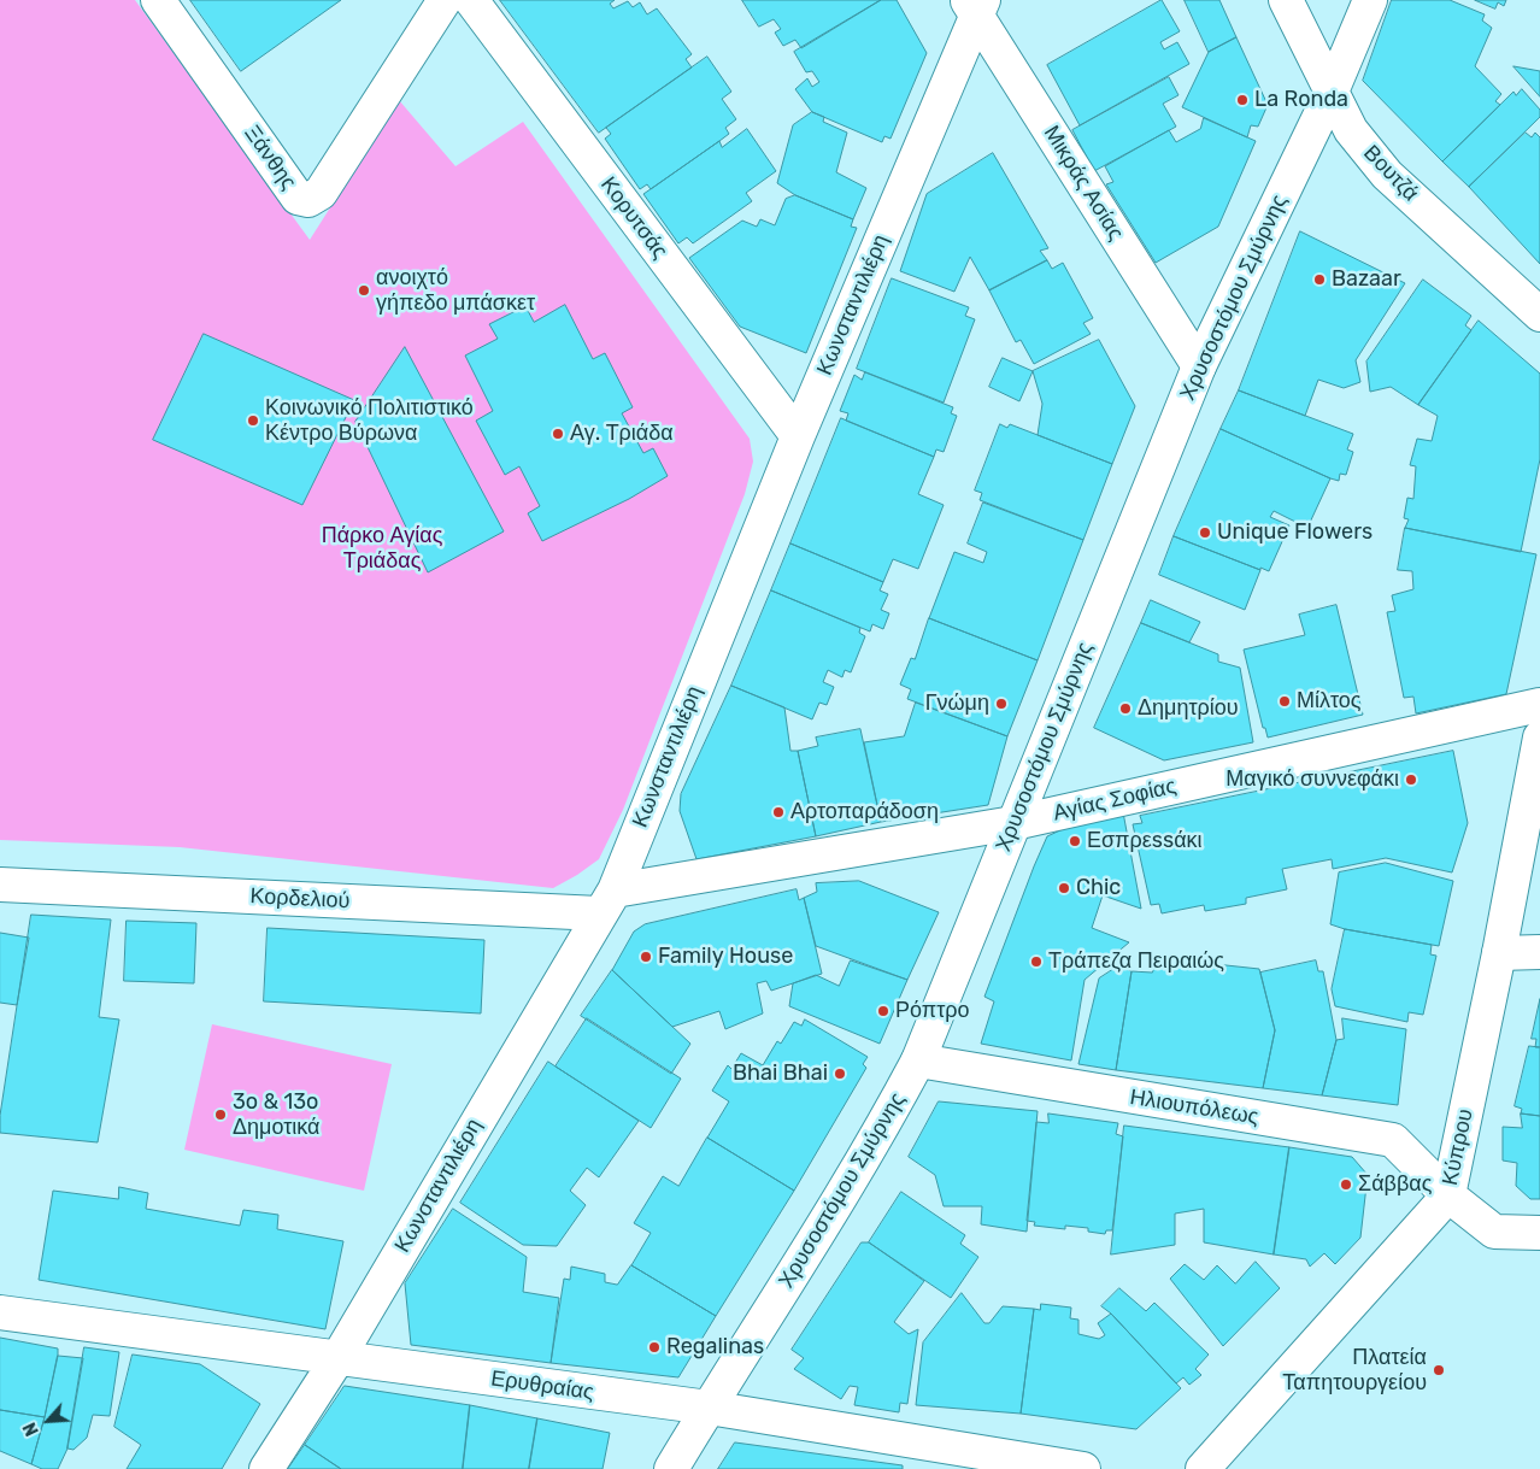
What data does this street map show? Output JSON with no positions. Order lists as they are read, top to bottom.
{
  "streets": {
    "street": [
      "Ξάνθης",
      "Βουτζά",
      "Μικράς Ασίας",
      "Κορυτσάς",
      "Χρυσοστόμου Σμύρνης",
      "Κωνσταντιλιέρη",
      "Αγίας Σοφίας",
      "Κορδελιού",
      "Ηλιουπόλεως",
      "Κύπρου",
      "Ερυθραίας"
    ]
  },
  "crossings": [
    ["Βουτζά", "Χρυσοστόμου Σμύρνης"],
    ["Μικράς Ασίας", "Χρυσοστόμου Σμύρνης"],
    ["Μικράς Ασίας", "Κωνσταντιλιέρη"],
    ["Κορυτσάς", "Κωνσταντιλιέρη"],
    ["Χρυσοστόμου Σμύρνης", "Αγίας Σοφίας"],
    ["Χρυσοστόμου Σμύρνης", "Ηλιουπόλεως"],
    ["Χρυσοστόμου Σμύρνης", "Ερυθραίας"],
    ["Κωνσταντιλιέρη", "Αγίας Σοφίας"],
    ["Κωνσταντιλιέρη", "Κορδελιού"],
    ["Κωνσταντιλιέρη", "Ερυθραίας"],
    ["Αγίας Σοφίας", "Κορδελιού"],
    ["Ηλιουπόλεως", "Κύπρου"]
  ],
  "parks": ["Πάρκο Αγίας Τριάδας"],
  "places": [
    "La Ronda",
    "Bazaar",
    "ανοιχτό γήπεδο μπάσκετ",
    "Κοινωνικό Πολιτιστικό Κέντρο Βύρωνα",
    "Αγ. Τριάδα",
    "Unique Flowers",
    "Μίλτος",
    "Γνώμη",
    "Δημητρίου",
    "Μαγικό συννεφάκι",
    "Αρτοπαράδοση",
    "Εσπρεssάκι",
    "Chic",
    "Family House",
    "Τράπεζα Πειραιώς",
    "Ρόπτρο",
    "Bhai Bhai",
    "3o & 13o Δημοτικά",
    "Σάββας",
    "Regalinas",
    "Πλατεία Ταπητουργείου"
  ],
  "north": "bottom left"
}
